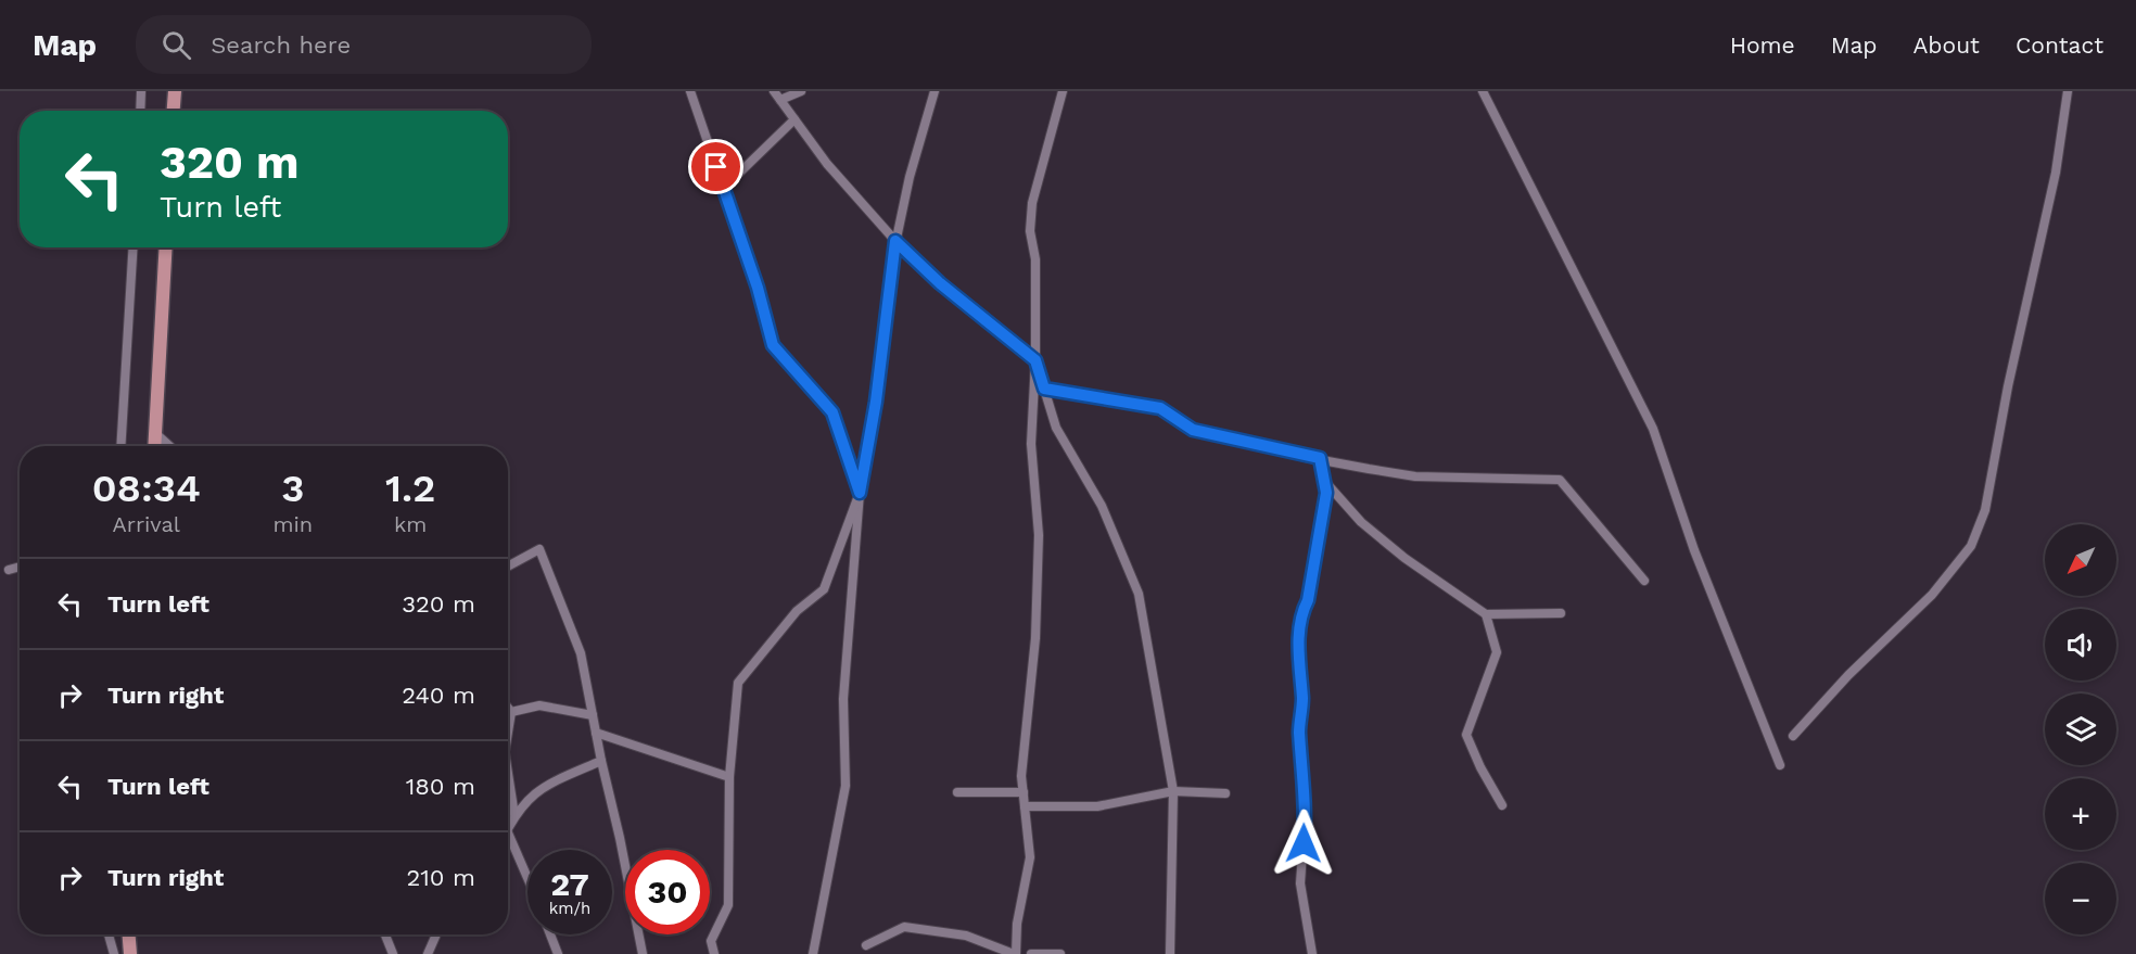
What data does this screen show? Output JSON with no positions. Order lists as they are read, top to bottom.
{
  "north": "bottom left",
  "page": {
    "header": "Map",
    "search": "Search here",
    "nav": [
      "Home",
      "Map",
      "About",
      "Contact"
    ],
    "turn": ["320 m", "Turn left"],
    "eta": [
      "08:34",
      "Arrival",
      "3",
      "min",
      "1.2",
      "km"
    ],
    "map_buttons": ["+", "−"],
    "list": [
      {
        "name": "Turn left",
        "value": "320 m"
      },
      {
        "name": "Turn right",
        "value": "240 m"
      },
      {
        "name": "Turn left",
        "value": "180 m"
      },
      {
        "name": "Turn right",
        "value": "210 m"
      }
    ],
    "speed": "27 km/h",
    "limit": "30"
  }
}
